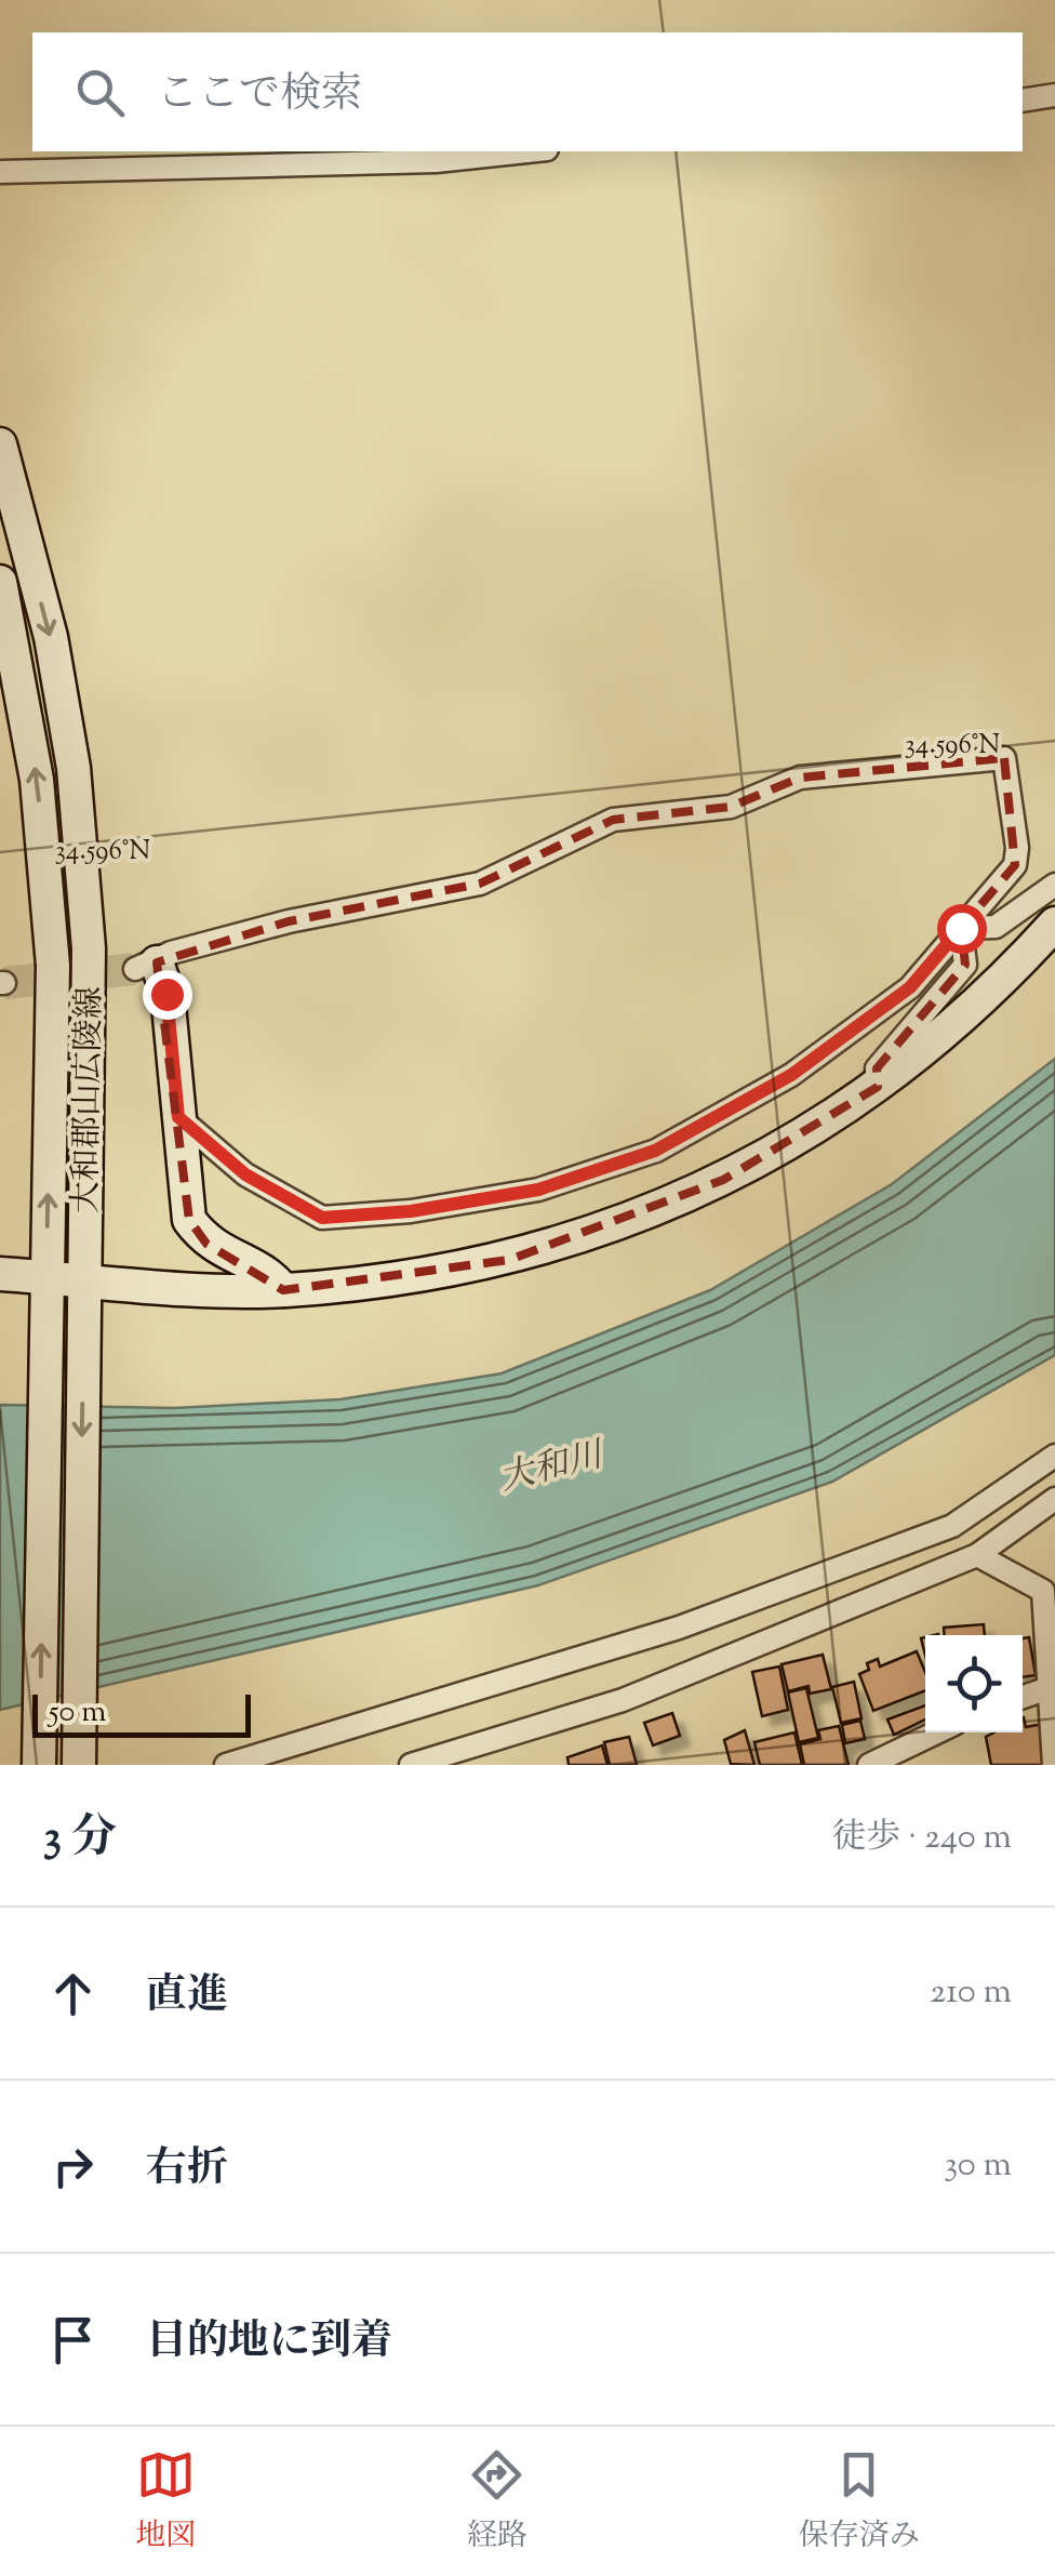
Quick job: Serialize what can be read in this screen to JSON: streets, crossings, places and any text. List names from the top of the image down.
{
  "streets": {
    "main road": ["大和郡山広陵線"]
  },
  "water": ["大和川"],
  "scale_bar": "50 m",
  "page": {
    "search": "ここで検索",
    "scale": "50 m",
    "heading": ["3 分", "徒歩 · 240 m"],
    "list": [
      ["直進", "210 m"],
      ["右折", "30 m"],
      "目的地に到着"
    ],
    "nav": ["地図", "経路", "保存済み"]
  },
  "coordinates": ["34.596°N"]
}
